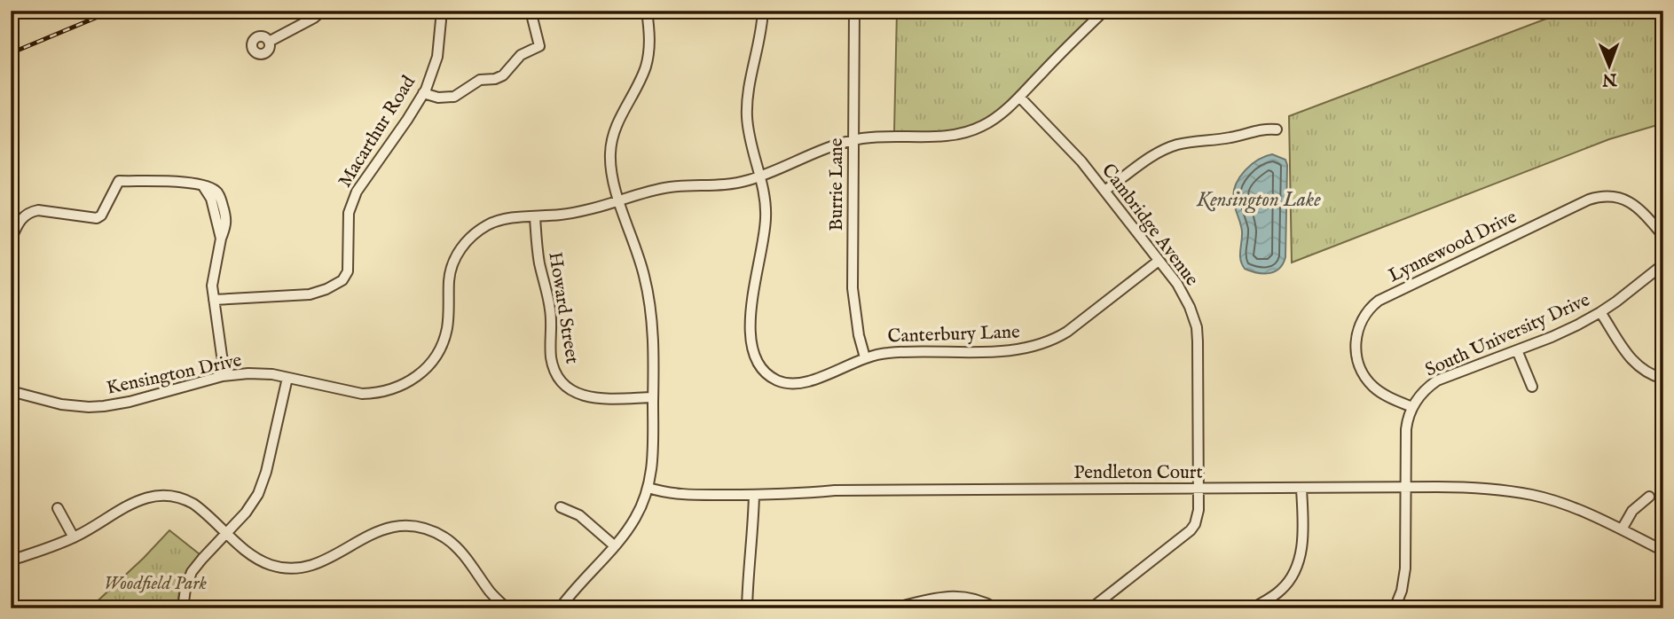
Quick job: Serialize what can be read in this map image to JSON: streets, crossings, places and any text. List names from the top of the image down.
{
  "streets": {
    "street": [
      "Macarthur Road",
      "Burrie Lane",
      "Cambridge Avenue",
      "Lynnewood Drive",
      "Howard Street",
      "Canterbury Lane",
      "South University Drive",
      "Kensington Drive",
      "Pendleton Court"
    ]
  },
  "crossings": [
    ["Burrie Lane", "Canterbury Lane"],
    ["Burrie Lane", "Kensington Drive"],
    ["Cambridge Avenue", "Canterbury Lane"],
    ["Cambridge Avenue", "Kensington Drive"],
    ["Cambridge Avenue", "Pendleton Court"],
    ["Lynnewood Drive", "South University Drive"],
    ["Howard Street", "Kensington Drive"],
    ["Canterbury Lane", "Kensington Drive"],
    ["South University Drive", "Pendleton Court"]
  ],
  "water": ["Kensington Lake"],
  "parks": ["Woodfield Park"],
  "north": "bottom"
}
